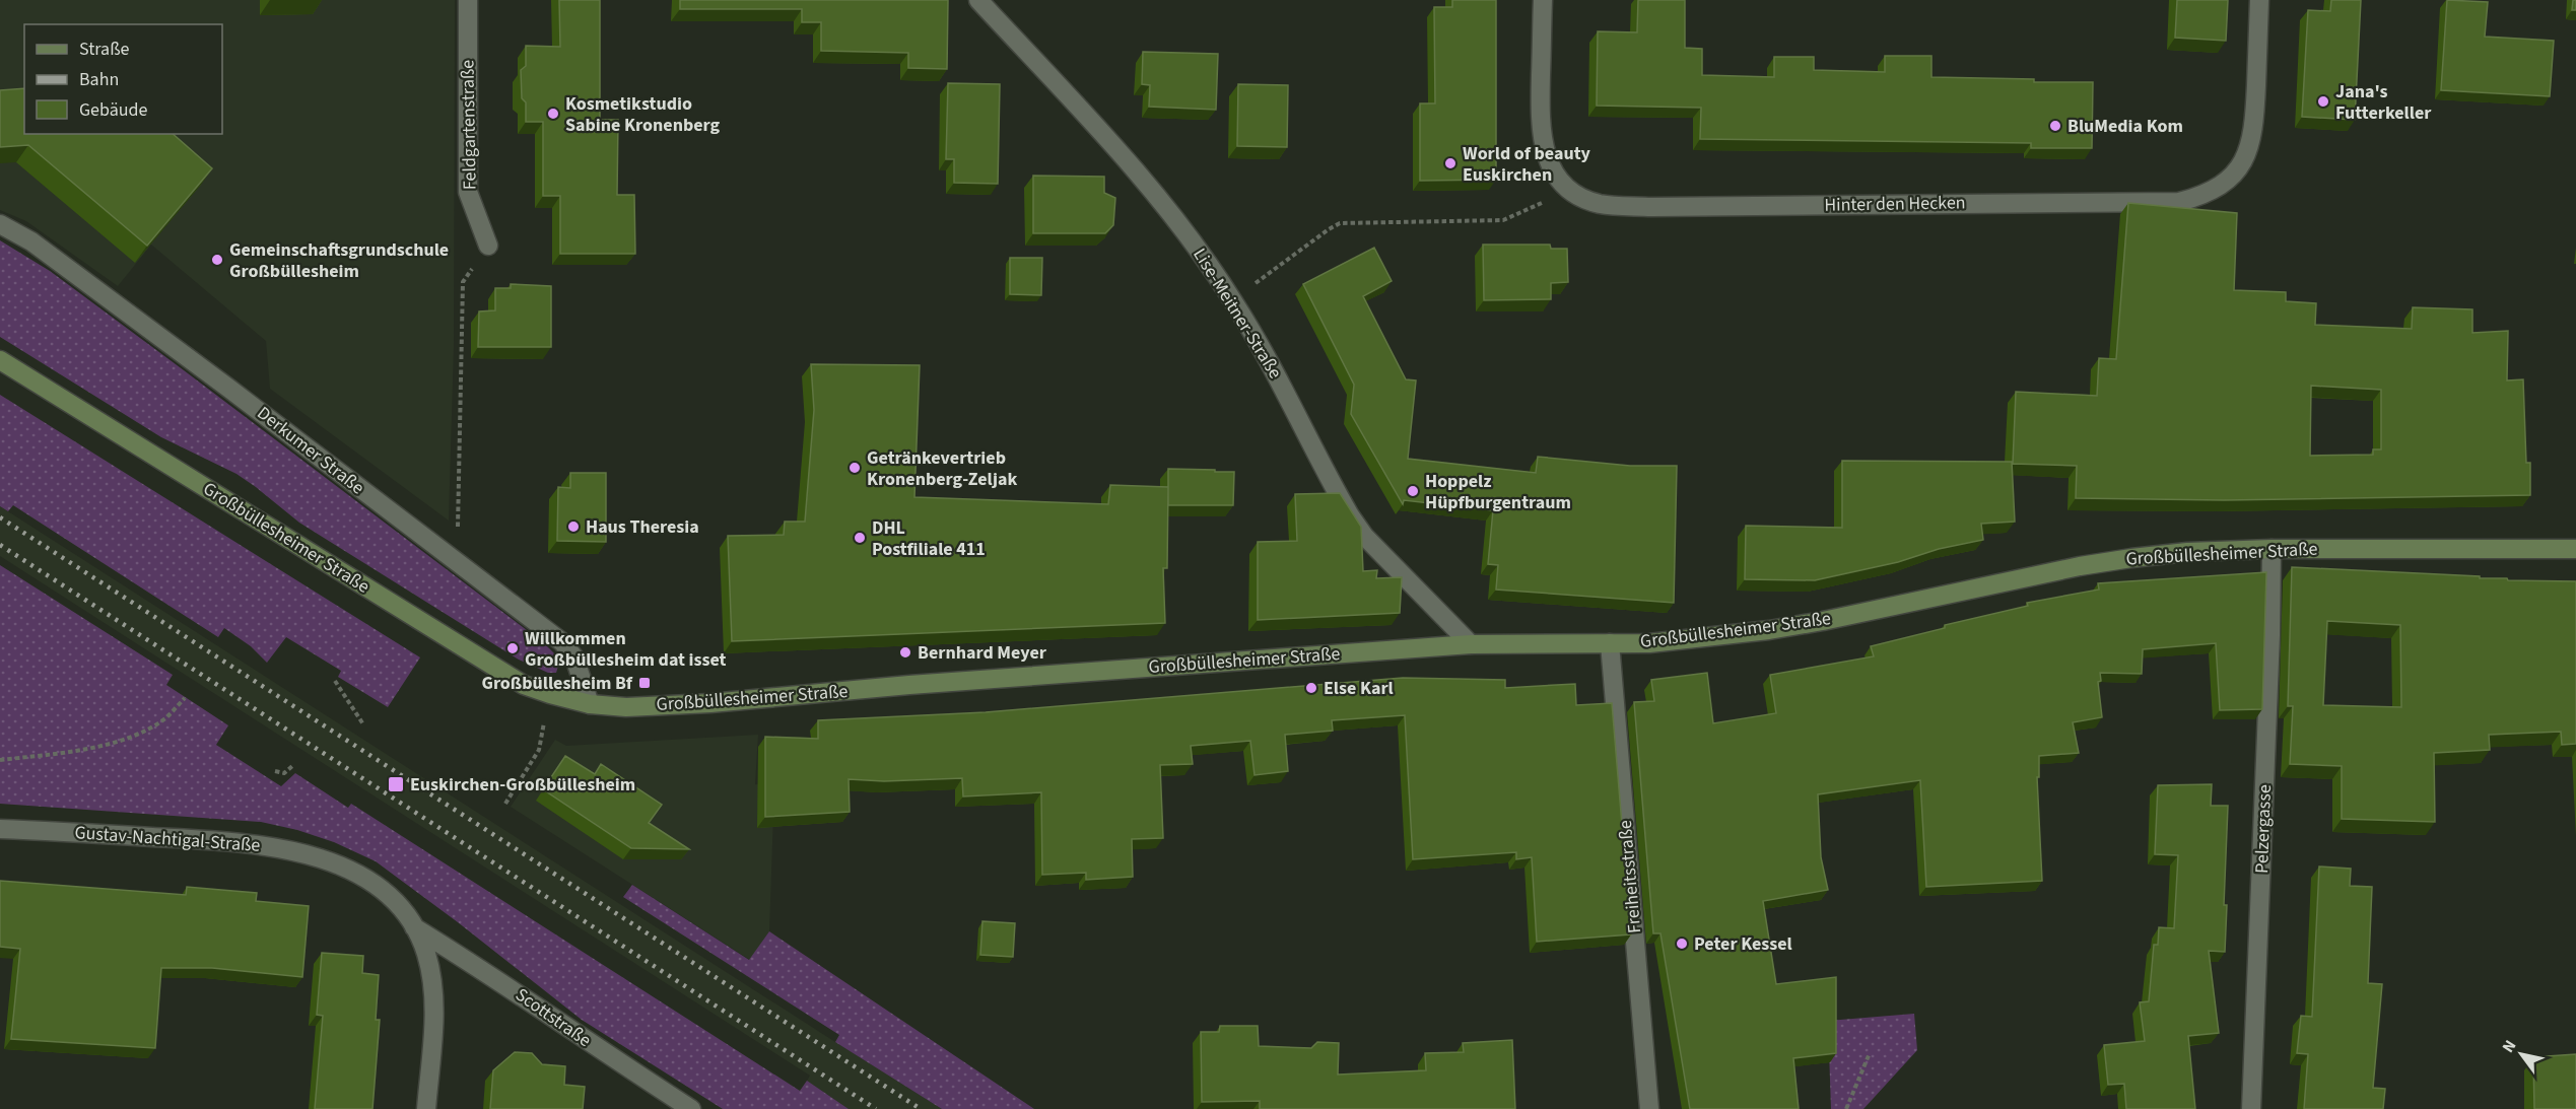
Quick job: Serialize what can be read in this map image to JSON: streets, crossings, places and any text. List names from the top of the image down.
{
  "streets": {
    "street": [
      "Feldgartenstraße",
      "Hinter den Hecken",
      "Lise-Meitner-Straße",
      "Derkumer Straße",
      "Großbüllesheimer Straße",
      "Pelzergasse",
      "Gustav-Nachtigal-Straße",
      "Freiheitsstraße",
      "Scottstraße"
    ]
  },
  "crossings": [
    ["Lise-Meitner-Straße", "Großbüllesheimer Straße"],
    ["Derkumer Straße", "Großbüllesheimer Straße"],
    ["Großbüllesheimer Straße", "Pelzergasse"],
    ["Großbüllesheimer Straße", "Freiheitsstraße"],
    ["Gustav-Nachtigal-Straße", "Scottstraße"]
  ],
  "places": {
    "other": [
      "Jana's Futterkeller",
      "Kosmetikstudio Sabine Kronenberg",
      "BluMedia Kom",
      "World of beauty Euskirchen",
      "Gemeinschaftsgrundschule Großbüllesheim",
      "Getränkevertrieb Kronenberg-Zeljak",
      "Hoppelz Hüpfburgentraum",
      "Haus Theresia",
      "DHL Postfiliale 411",
      "Willkommen Großbüllesheim dat isset",
      "Bernhard Meyer",
      "Else Karl",
      "Peter Kessel"
    ],
    "transit": ["Großbüllesheim Bf", "Euskirchen-Großbüllesheim"]
  },
  "legend": ["Straße", "Bahn", "Gebäude"],
  "north": "top left"
}
